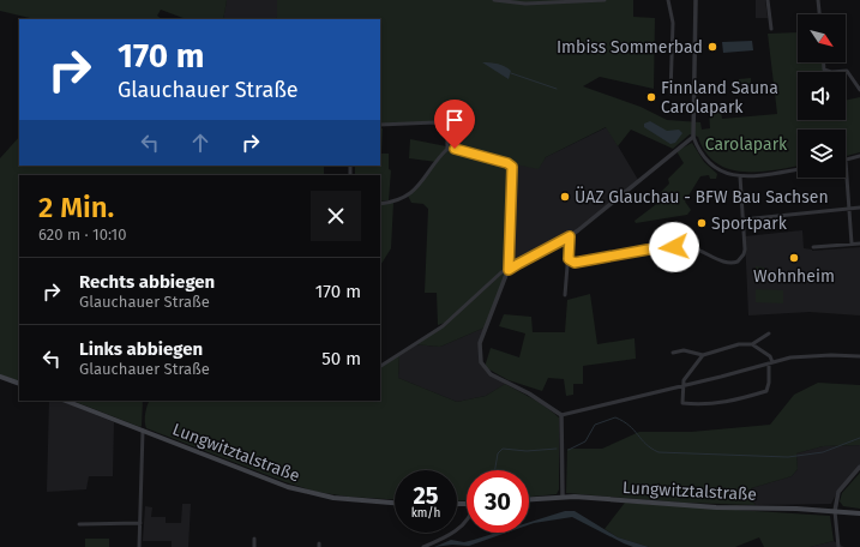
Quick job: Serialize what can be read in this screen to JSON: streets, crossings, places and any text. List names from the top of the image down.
{
  "streets": {
    "main road": ["Lungwitztalstraße"]
  },
  "parks": ["Carolapark"],
  "places": [
    "Imbiss Sommerbad",
    "Finnland Sauna Carolapark",
    "ÜAZ Glauchau - BFW Bau Sachsen",
    "Sportpark",
    "Wohnheim"
  ],
  "north": "bottom right",
  "page": {
    "turn": ["170 m", "Glauchauer Straße"],
    "heading": ["2 Min.", "620 m · 10:10"],
    "list": [
      {
        "name": "Rechts abbiegen",
        "note": "Glauchauer Straße",
        "value": "170 m"
      },
      {
        "name": "Links abbiegen",
        "note": "Glauchauer Straße",
        "value": "50 m"
      }
    ],
    "speed": "25 km/h",
    "limit": "30"
  }
}
